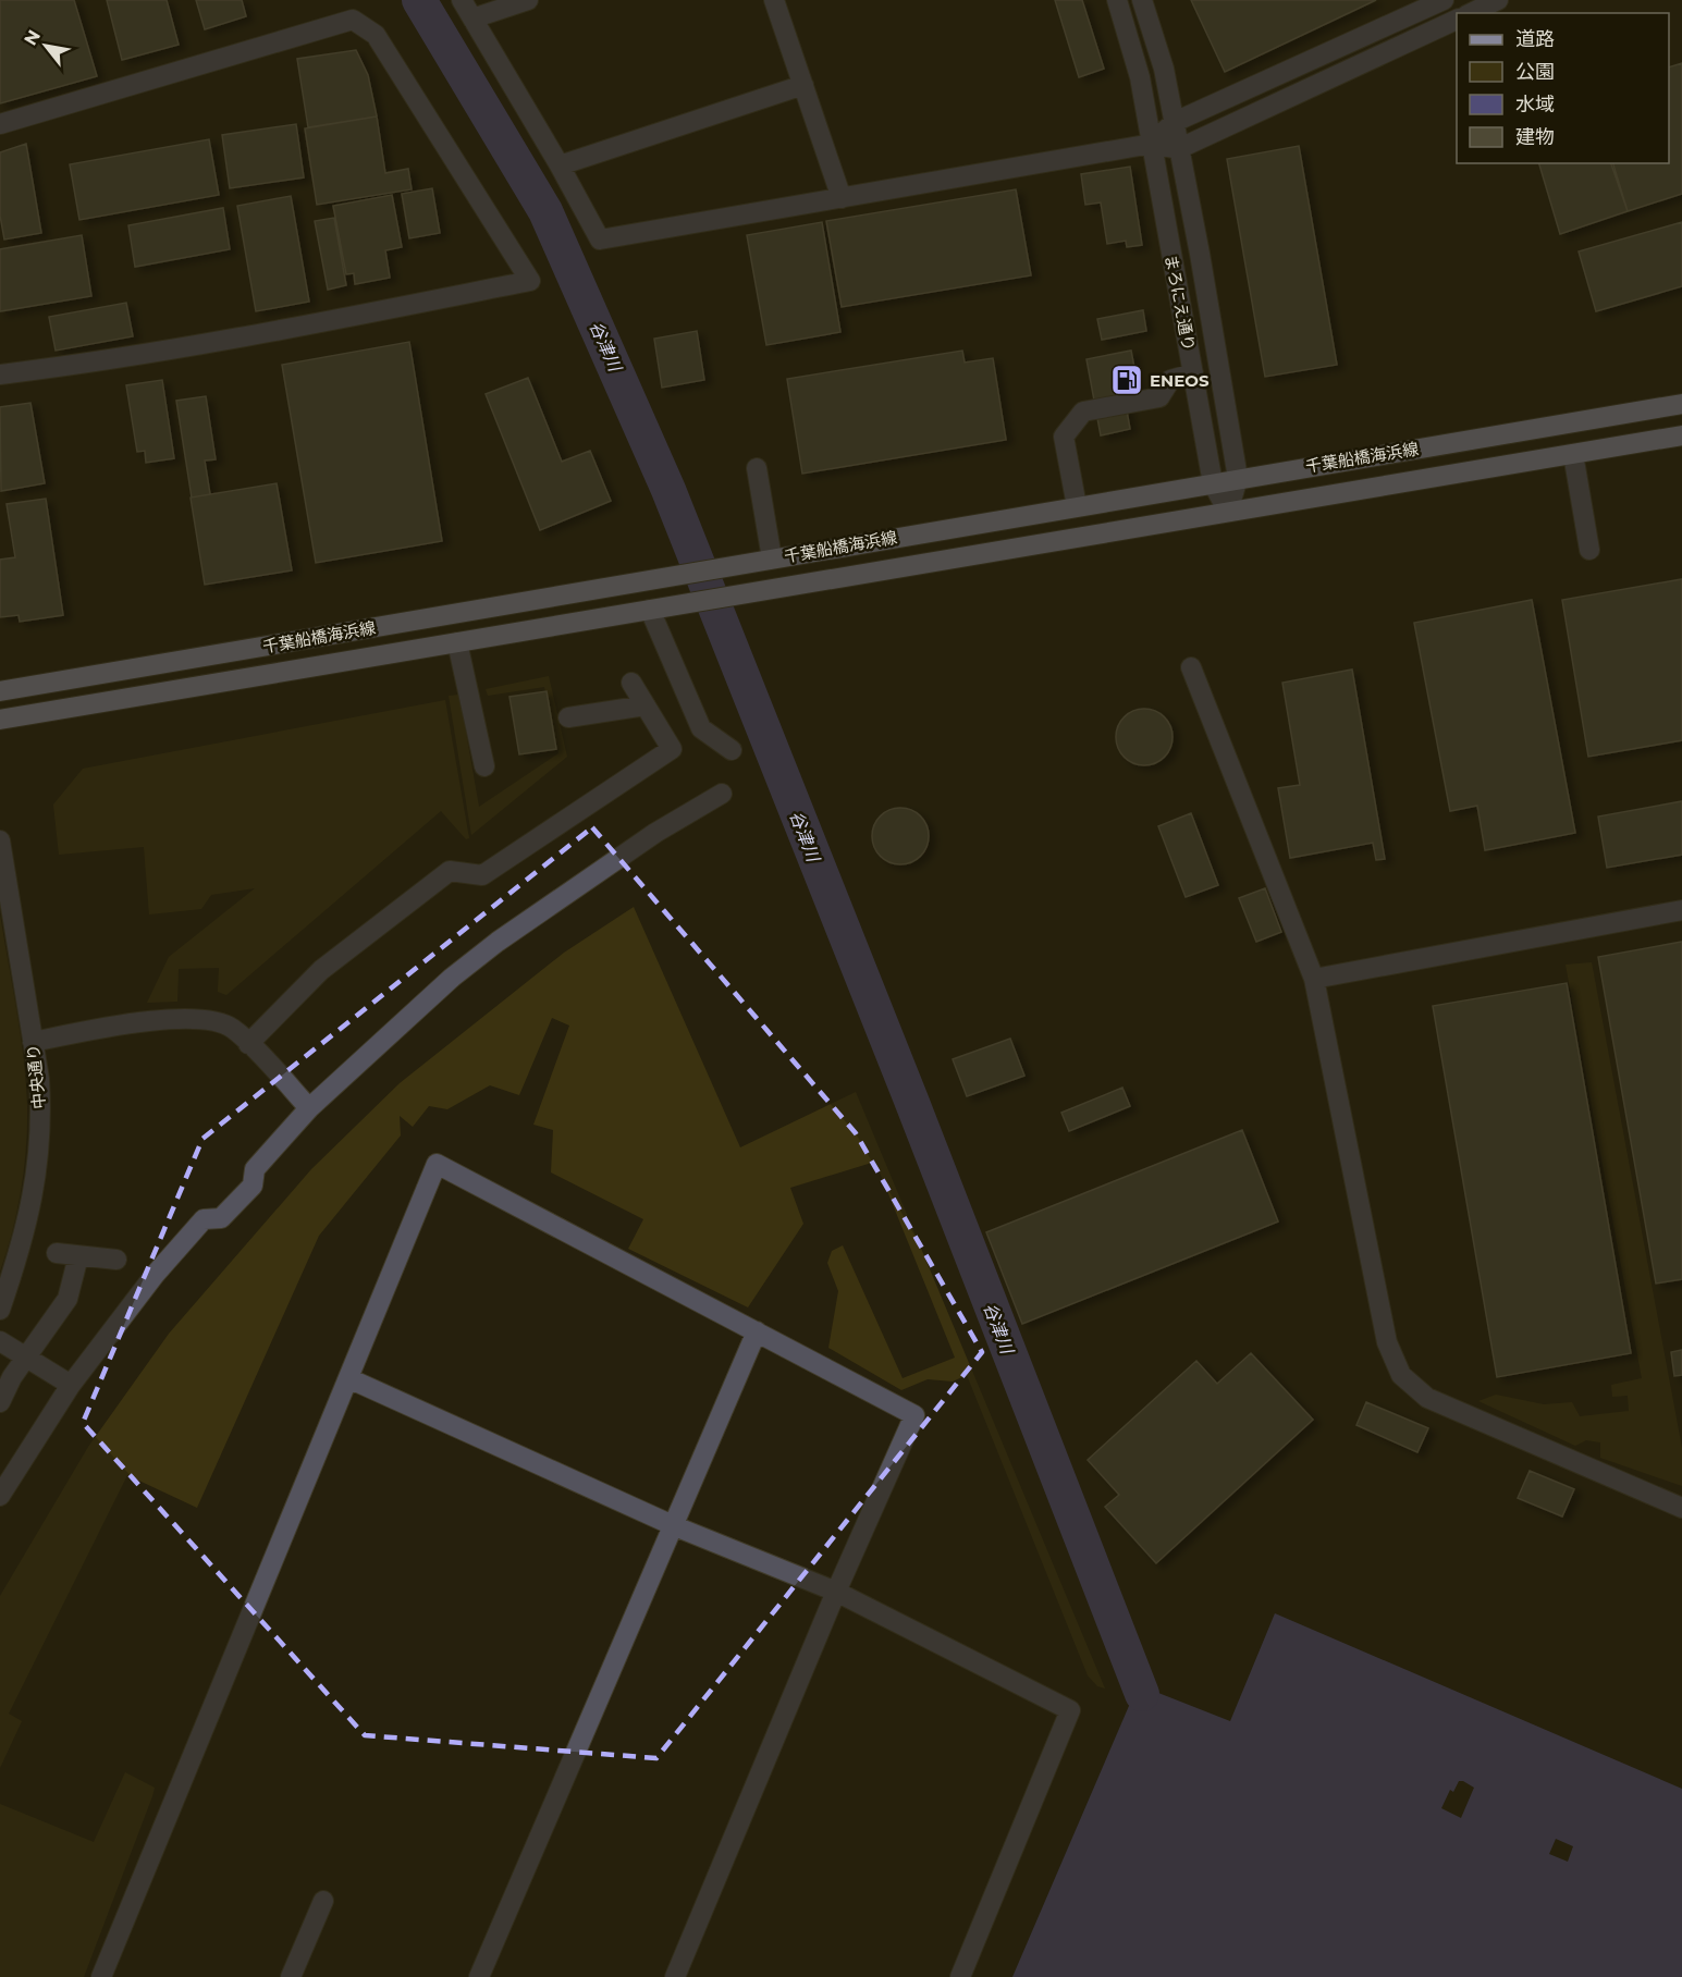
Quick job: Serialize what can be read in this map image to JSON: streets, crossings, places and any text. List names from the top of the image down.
{
  "streets": {
    "main road": ["千葉船橋海浜線"],
    "street": ["まろにえ通り", "中央通り"]
  },
  "crossings": [
    ["まろにえ通り", "千葉船橋海浜線"]
  ],
  "water": ["谷津川"],
  "places": {
    "fuel station": ["ENEOS"]
  },
  "legend": [
    "道路",
    "公園",
    "水域",
    "建物"
  ],
  "north": "top left"
}
